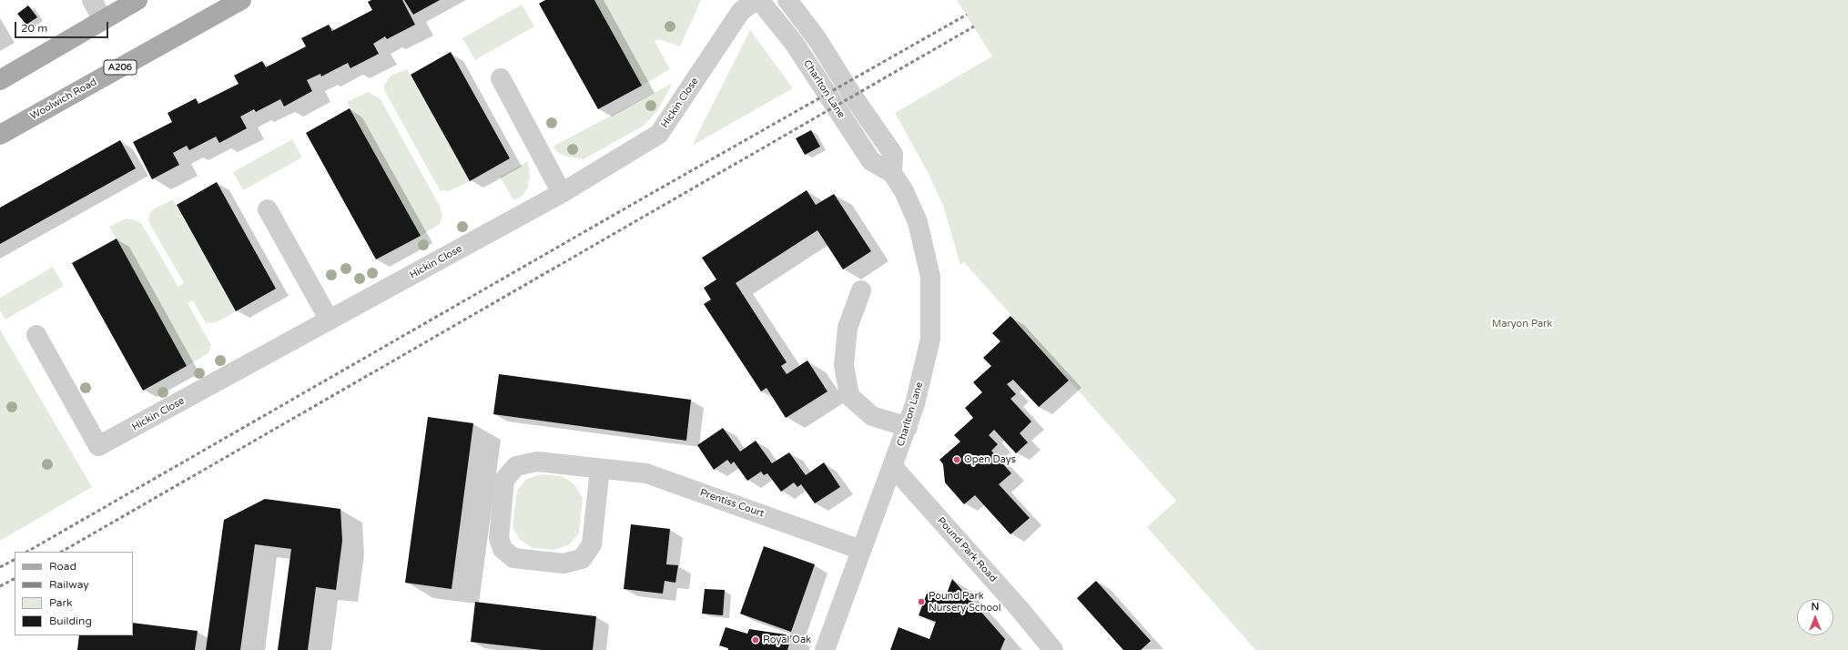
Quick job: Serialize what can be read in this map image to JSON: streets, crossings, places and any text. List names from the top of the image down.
{
  "streets": {
    "main road": ["A206", "Woolwich Road"],
    "street": [
      "Charlton Lane",
      "Hickin Close",
      "Prentiss Court",
      "Pound Park Road"
    ]
  },
  "crossings": [
    ["Charlton Lane", "Hickin Close"],
    ["Charlton Lane", "Prentiss Court"],
    ["Charlton Lane", "Pound Park Road"]
  ],
  "parks": ["Maryon Park"],
  "places": ["Open Days", "Pound Park Nursery School", "Royal Oak"],
  "legend": [
    "Road",
    "Railway",
    "Park",
    "Building"
  ],
  "scale_bar": "20 m",
  "north": "top"
}
